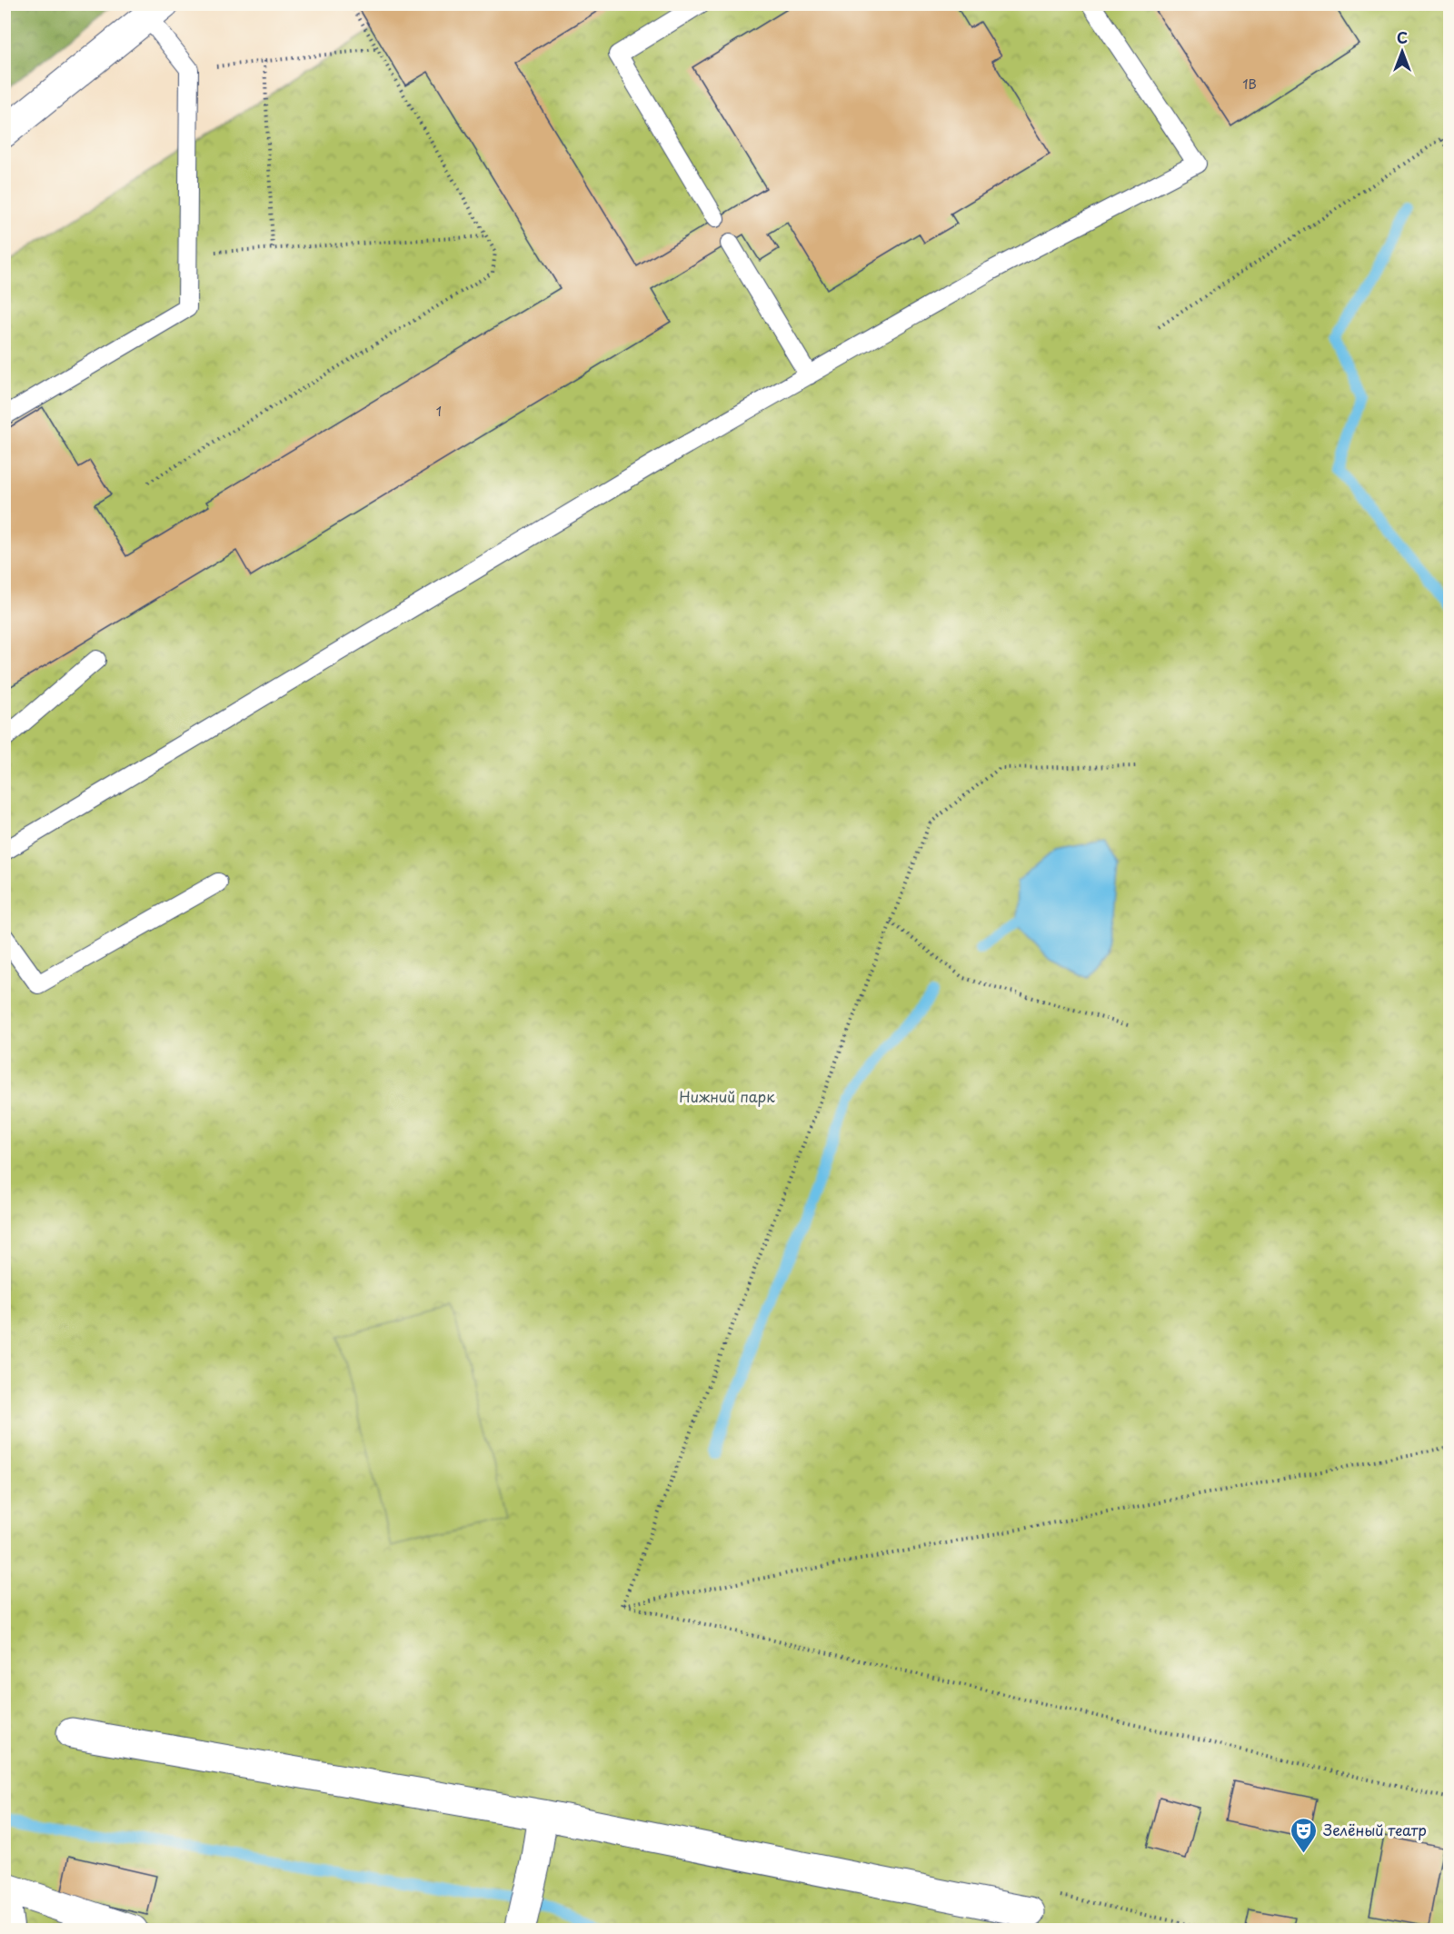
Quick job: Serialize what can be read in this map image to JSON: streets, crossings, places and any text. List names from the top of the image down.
{
  "parks": ["Нижний парк"],
  "places": {
    "theatre": ["Зелёный театр"]
  },
  "house_numbers": ["1В", "1"],
  "north": "top"
}
